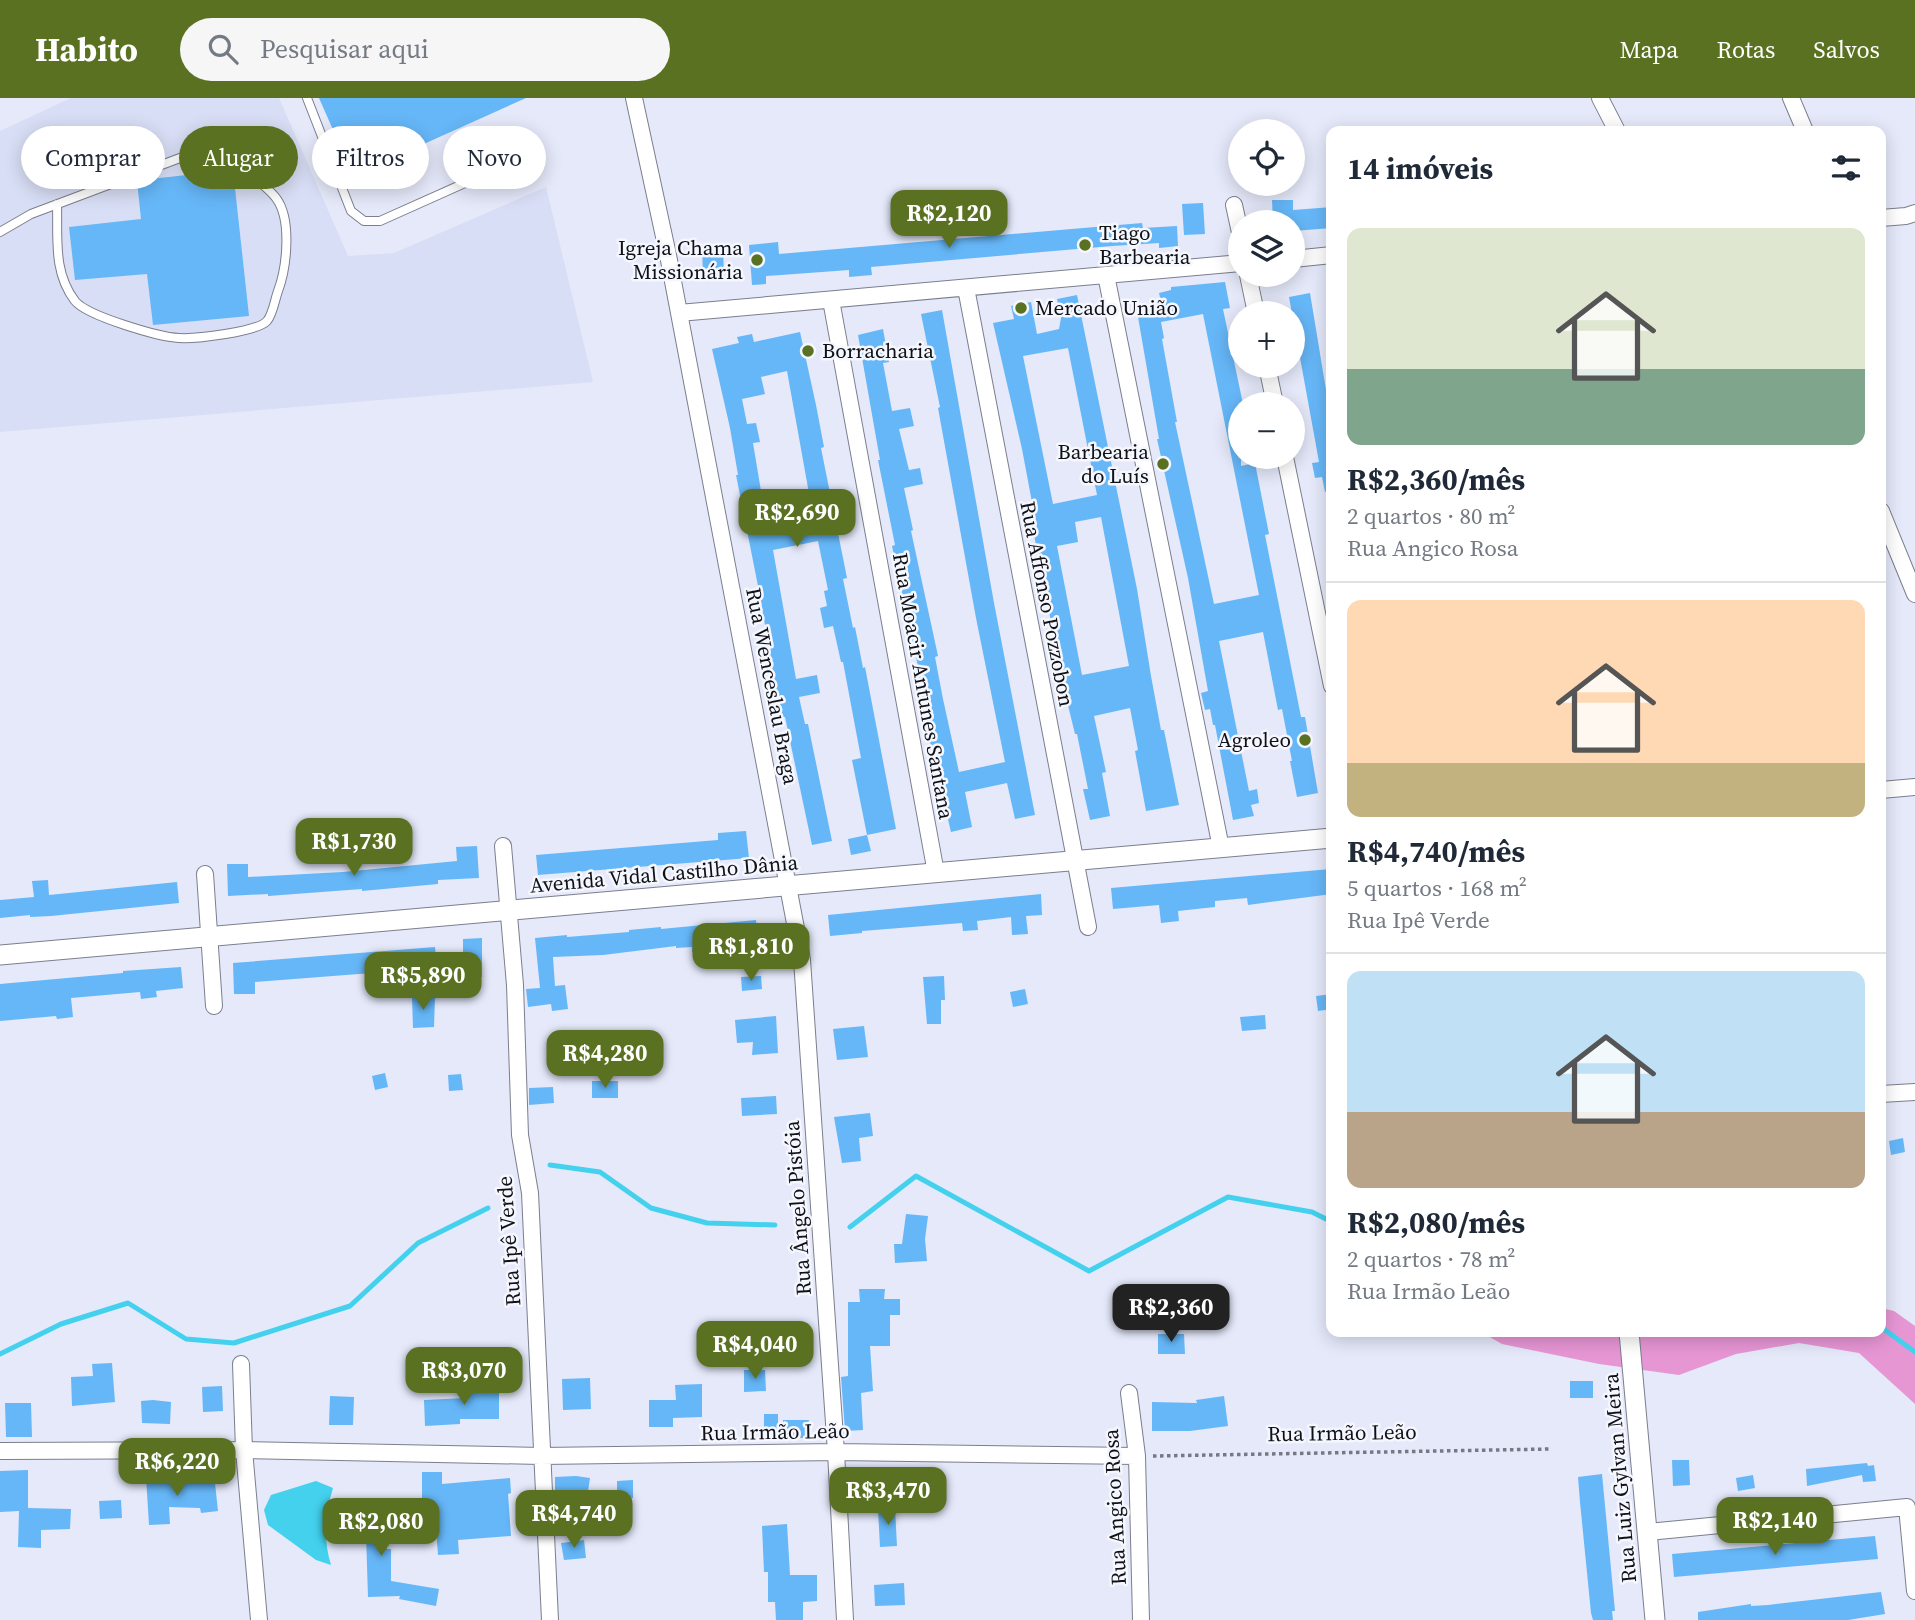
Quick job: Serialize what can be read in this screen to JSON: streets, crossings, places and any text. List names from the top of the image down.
{
  "streets": {
    "street": [
      "Rua Affonso Pozzobon",
      "Rua Wenceslau Braga",
      "Rua Moacir Antunes Santana",
      "Avenida Vidal Castilho Dânia",
      "Rua Ângelo Pistóia",
      "Rua Ipê Verde",
      "Rua Irmão Leão",
      "Rua Luiz Gylvan Meira",
      "Rua Angico Rosa"
    ]
  },
  "crossings": [
    ["Rua Affonso Pozzobon", "Avenida Vidal Castilho Dânia"],
    ["Rua Wenceslau Braga", "Avenida Vidal Castilho Dânia"],
    ["Rua Wenceslau Braga", "Rua Ângelo Pistóia"],
    ["Rua Moacir Antunes Santana", "Avenida Vidal Castilho Dânia"],
    ["Avenida Vidal Castilho Dânia", "Rua Ipê Verde"],
    ["Rua Ângelo Pistóia", "Rua Irmão Leão"],
    ["Rua Ipê Verde", "Rua Irmão Leão"],
    ["Rua Irmão Leão", "Rua Angico Rosa"]
  ],
  "places": [
    "Tiago Barbearia",
    "Igreja Chama Missionária",
    "Mercado União",
    "Borracharia",
    "Barbearia do Luís",
    "Agroleo"
  ],
  "page": {
    "header": "Habito",
    "search": "Pesquisar aqui",
    "nav": ["Mapa", "Rotas", "Salvos"],
    "map_buttons": ["+", "−"],
    "chip": [
      "Comprar",
      "Alugar",
      "Filtros",
      "Novo"
    ],
    "heading": "14 imóveis",
    "price": [
      "R$2,120",
      "R$2,690",
      "R$1,730",
      "R$1,810",
      "R$5,890",
      "R$4,280",
      "R$2,360",
      "R$4,040",
      "R$3,070",
      "R$6,220",
      "R$3,470",
      "R$4,740",
      "R$2,140",
      "R$2,080"
    ],
    "list": [
      {
        "name": "R$2,360/mês",
        "note": "2 quartos · 80 m² · Rua Angico Rosa"
      },
      {
        "name": "R$4,740/mês",
        "note": "5 quartos · 168 m² · Rua Ipê Verde"
      },
      {
        "name": "R$2,080/mês",
        "note": "2 quartos · 78 m² · Rua Irmão Leão"
      }
    ]
  }
}
